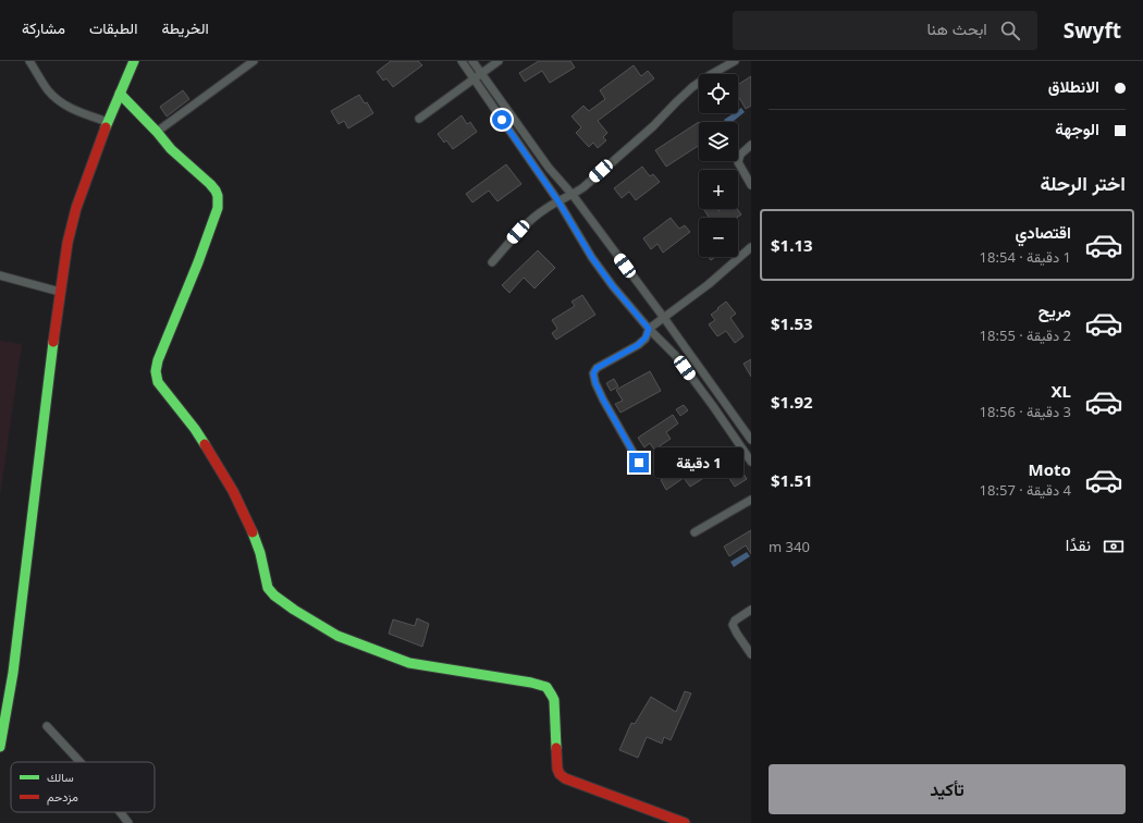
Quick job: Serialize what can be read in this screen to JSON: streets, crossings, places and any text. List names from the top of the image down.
{
  "legend": ["سالك", "مزدحم"],
  "page": {
    "header": "Swyft",
    "search": "ابحث هنا",
    "nav": ["الخريطة", "الطبقات", "مشاركة"],
    "banner": ["الانطلاق", "الوجهة"],
    "map_buttons": ["+", "−"],
    "heading": "اختر الرحلة",
    "list": [
      {
        "name": "اقتصادي",
        "note": "1 دقيقة · 18:54",
        "value": "$1.13"
      },
      {
        "name": "مريح",
        "note": "2 دقيقة · 18:55",
        "value": "$1.53"
      },
      {
        "name": "XL",
        "note": "3 دقيقة · 18:56",
        "value": "$1.92"
      },
      {
        "name": "Moto",
        "note": "4 دقيقة · 18:57",
        "value": "$1.51"
      }
    ],
    "bubble": "1 دقيقة",
    "pay": ["نقدًا", "340 m"],
    "buttons": "تأكيد"
  }
}
